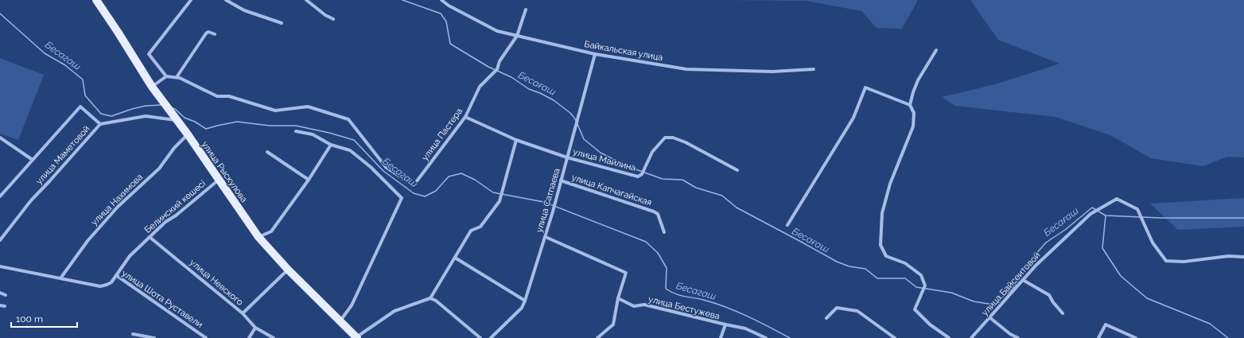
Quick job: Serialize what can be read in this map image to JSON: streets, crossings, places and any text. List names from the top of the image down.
{
  "streets": {
    "main road": ["улица Рыскулова"],
    "street": [
      "Байкальская улица",
      "улица Пастера",
      "улица Маметовой",
      "улица Майлина",
      "улица Капчагайская",
      "улица Нахимова",
      "улица Сатпаева",
      "Белинский көшесi",
      "улица Невского",
      "улица Байсеитовой",
      "улица Шота Руставели",
      "улица Бестужева"
    ]
  },
  "crossings": [
    ["Байкальская улица", "улица Пастера"],
    ["Байкальская улица", "улица Сатпаева"],
    ["улица Пастера", "улица Майлина"],
    ["улица Маметовой", "улица Рыскулова"],
    ["улица Майлина", "улица Сатпаева"],
    ["улица Рыскулова", "улица Нахимова"],
    ["улица Рыскулова", "Белинский көшесi"],
    ["улица Капчагайская", "улица Сатпаева"],
    ["улица Нахимова", "улица Шота Руставели"],
    ["Белинский көшесi", "улица Невского"],
    ["Белинский көшесi", "улица Шота Руставели"]
  ],
  "water": ["Бесагаш", "Бесағаш"],
  "scale_bar": "100 m"
}
